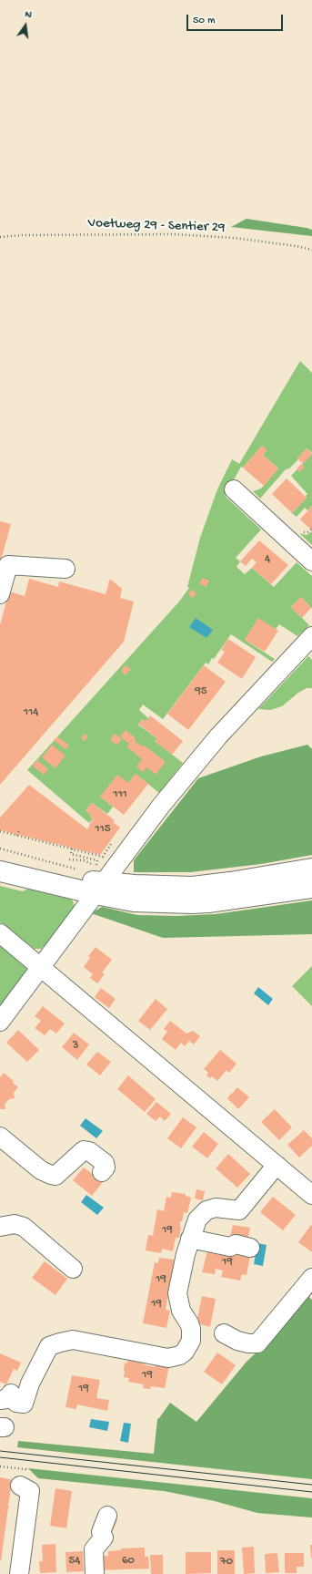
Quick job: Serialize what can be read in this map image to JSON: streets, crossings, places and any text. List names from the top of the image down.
{
  "streets": {
    "path": ["Voetweg 29 - Sentier 29"]
  },
  "house_numbers": [
    "4",
    "95",
    "114",
    "111",
    "115",
    "3",
    "19",
    "19",
    "19",
    "19",
    "19",
    "19",
    "54",
    "60",
    "70"
  ],
  "scale_bar": "50 m",
  "north": "top"
}
